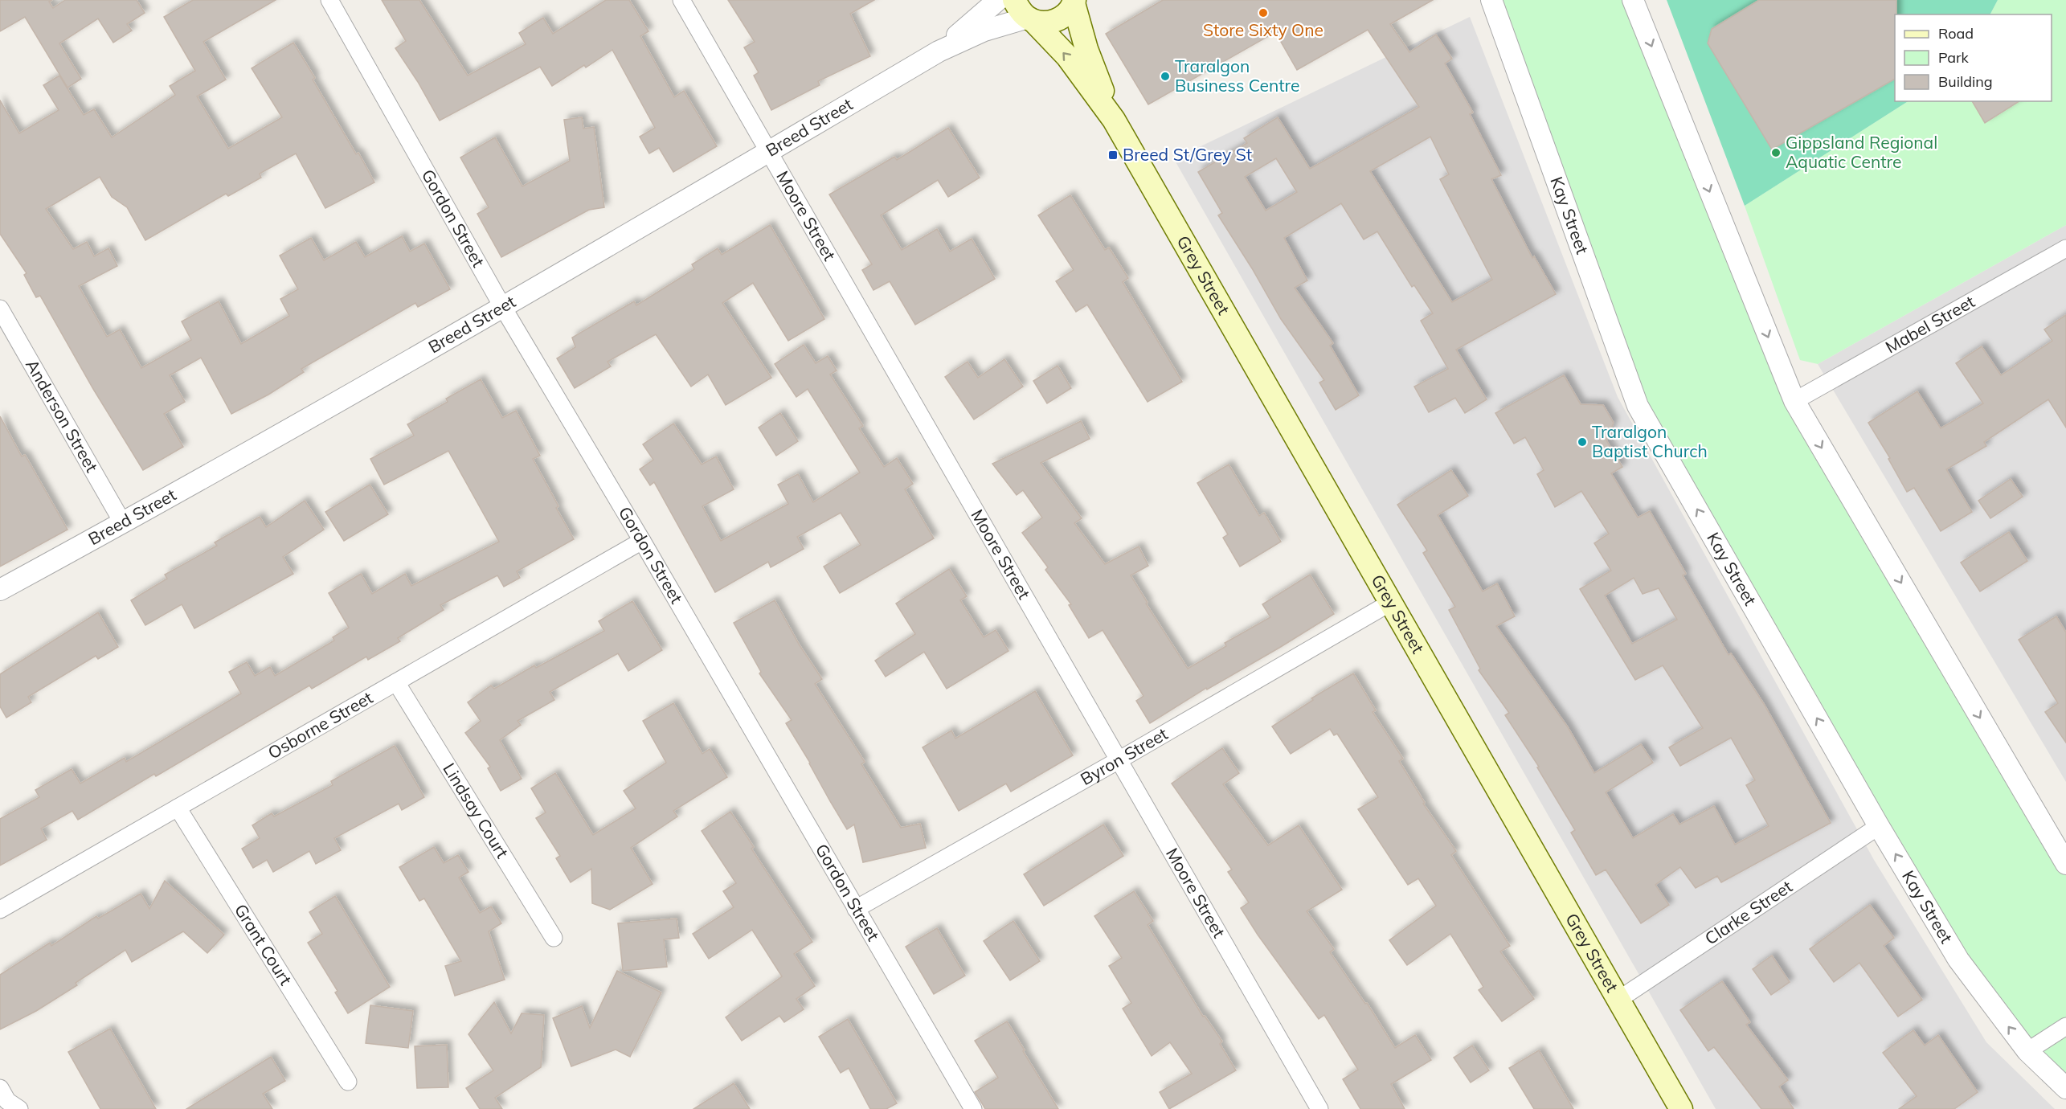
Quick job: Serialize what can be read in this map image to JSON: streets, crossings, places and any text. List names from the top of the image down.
{
  "streets": {
    "main road": ["Grey Street"],
    "street": [
      "Breed Street",
      "Kay Street",
      "Moore Street",
      "Gordon Street",
      "Mabel Street",
      "Anderson Street",
      "Osborne Street",
      "Byron Street",
      "Lindsay Court",
      "Clarke Street",
      "Grant Court"
    ]
  },
  "crossings": [
    ["Breed Street", "Moore Street"],
    ["Breed Street", "Gordon Street"],
    ["Breed Street", "Grey Street"],
    ["Breed Street", "Anderson Street"],
    ["Kay Street", "Clarke Street"],
    ["Moore Street", "Byron Street"],
    ["Gordon Street", "Osborne Street"],
    ["Gordon Street", "Byron Street"],
    ["Grey Street", "Byron Street"],
    ["Grey Street", "Clarke Street"],
    ["Osborne Street", "Lindsay Court"],
    ["Osborne Street", "Grant Court"]
  ],
  "places": {
    "other": [
      "Store Sixty One",
      "Traralgon Business Centre",
      "Gippsland Regional Aquatic Centre",
      "Traralgon Baptist Church"
    ],
    "transit": ["Breed St/Grey St"]
  },
  "legend": ["Road", "Park", "Building"]
}
